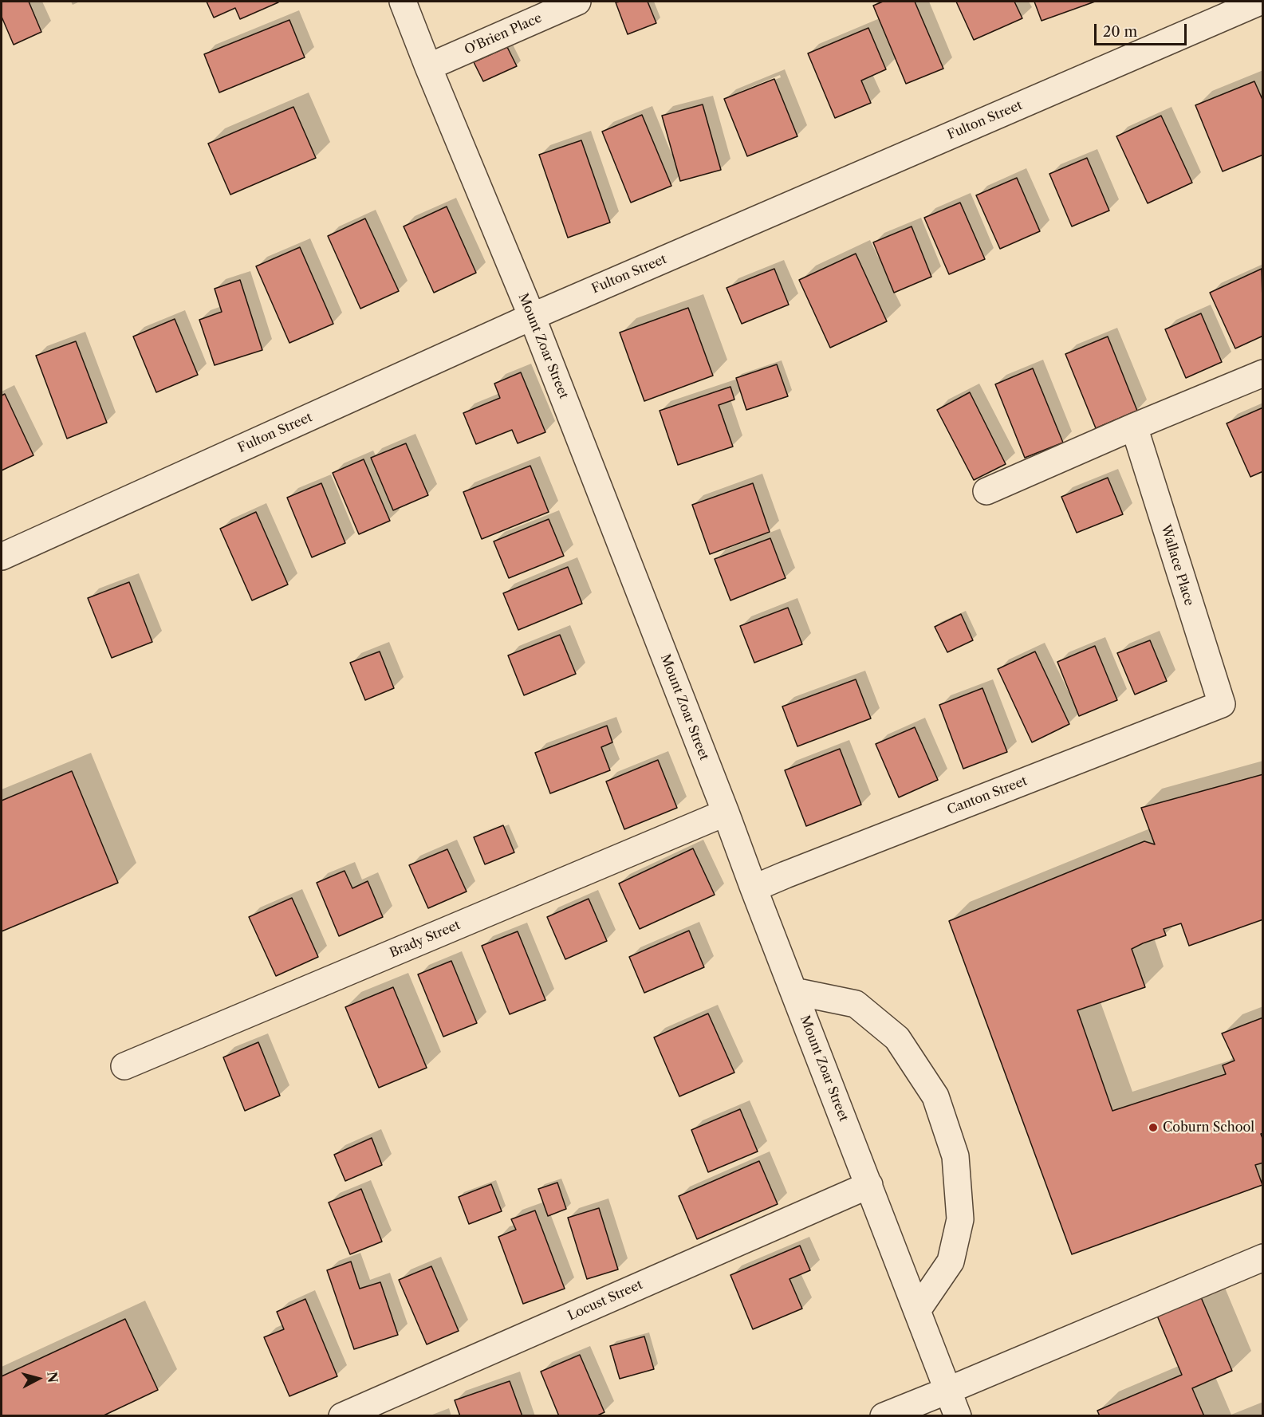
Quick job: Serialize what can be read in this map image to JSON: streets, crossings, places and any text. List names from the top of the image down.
{
  "streets": {
    "street": [
      "O'Brien Place",
      "Fulton Street",
      "Mount Zoar Street",
      "Wallace Place",
      "Canton Street",
      "Brady Street",
      "Locust Street"
    ]
  },
  "crossings": [
    ["O'Brien Place", "Mount Zoar Street"],
    ["Fulton Street", "Mount Zoar Street"],
    ["Mount Zoar Street", "Canton Street"],
    ["Mount Zoar Street", "Brady Street"],
    ["Mount Zoar Street", "Locust Street"],
    ["Wallace Place", "Canton Street"]
  ],
  "places": ["Coburn School"],
  "scale_bar": "20 m",
  "north": "right"
}
